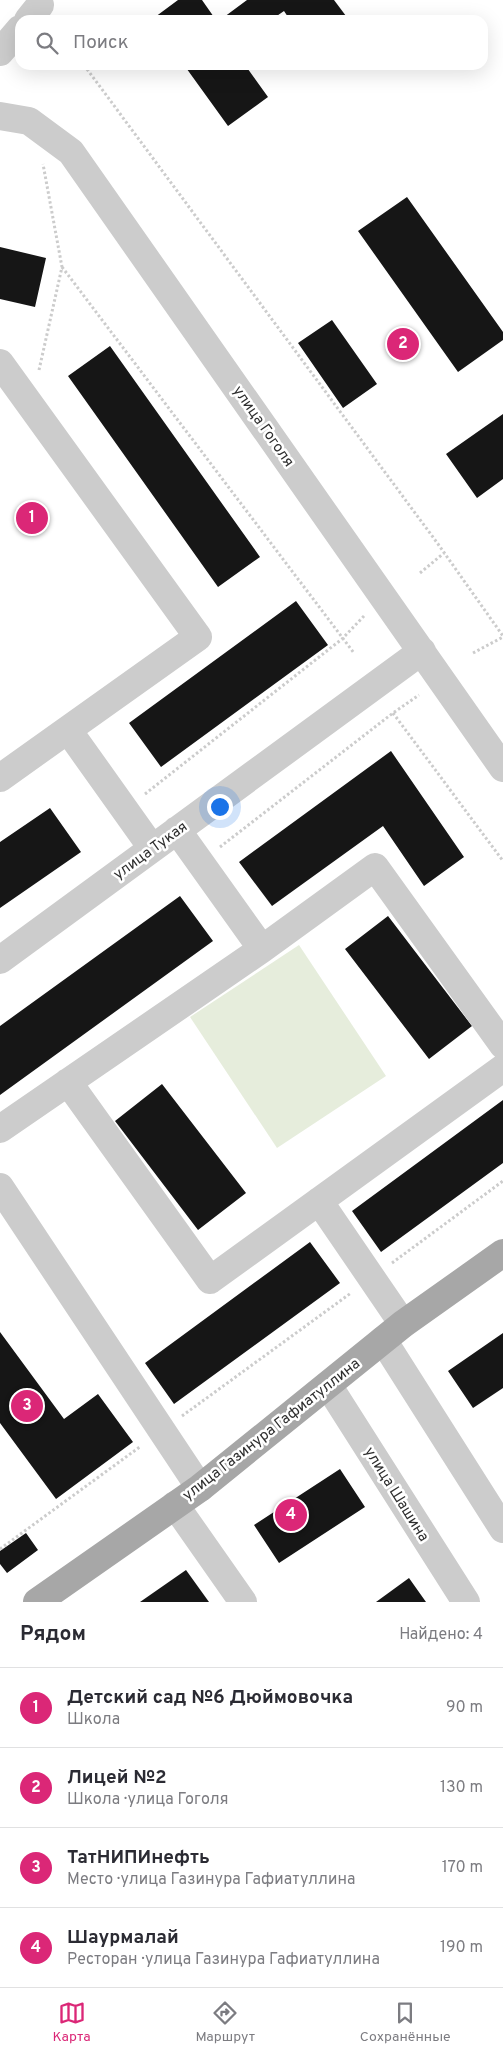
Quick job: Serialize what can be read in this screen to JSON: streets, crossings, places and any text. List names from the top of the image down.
{
  "streets": {
    "main road": ["улица Газинура Гафиатуллина"],
    "street": ["улица Гоголя", "улица Тукая", "улица Шашина"]
  },
  "crossings": [
    ["улица Гоголя", "улица Тукая"],
    ["улица Газинура Гафиатуллина", "улица Шашина"]
  ],
  "page": {
    "search": "Поиск",
    "pins": [
      "2",
      "1",
      "3",
      "4"
    ],
    "heading": ["Рядом", "Найдено: 4"],
    "list": [
      {
        "mark": "1",
        "name": "Детский сад №6 Дюймовочка",
        "note": "Школа",
        "value": "90 m"
      },
      {
        "mark": "2",
        "name": "Лицей №2",
        "note": "Школа · улица Гоголя",
        "value": "130 m"
      },
      {
        "mark": "3",
        "name": "ТатНИПИнефть",
        "note": "Место · улица Газинура Гафиатуллина",
        "value": "170 m"
      },
      {
        "mark": "4",
        "name": "Шаурмалай",
        "note": "Ресторан · улица Газинура Гафиатуллина",
        "value": "190 m"
      }
    ],
    "nav": ["Карта", "Маршрут", "Сохранённые"]
  }
}
